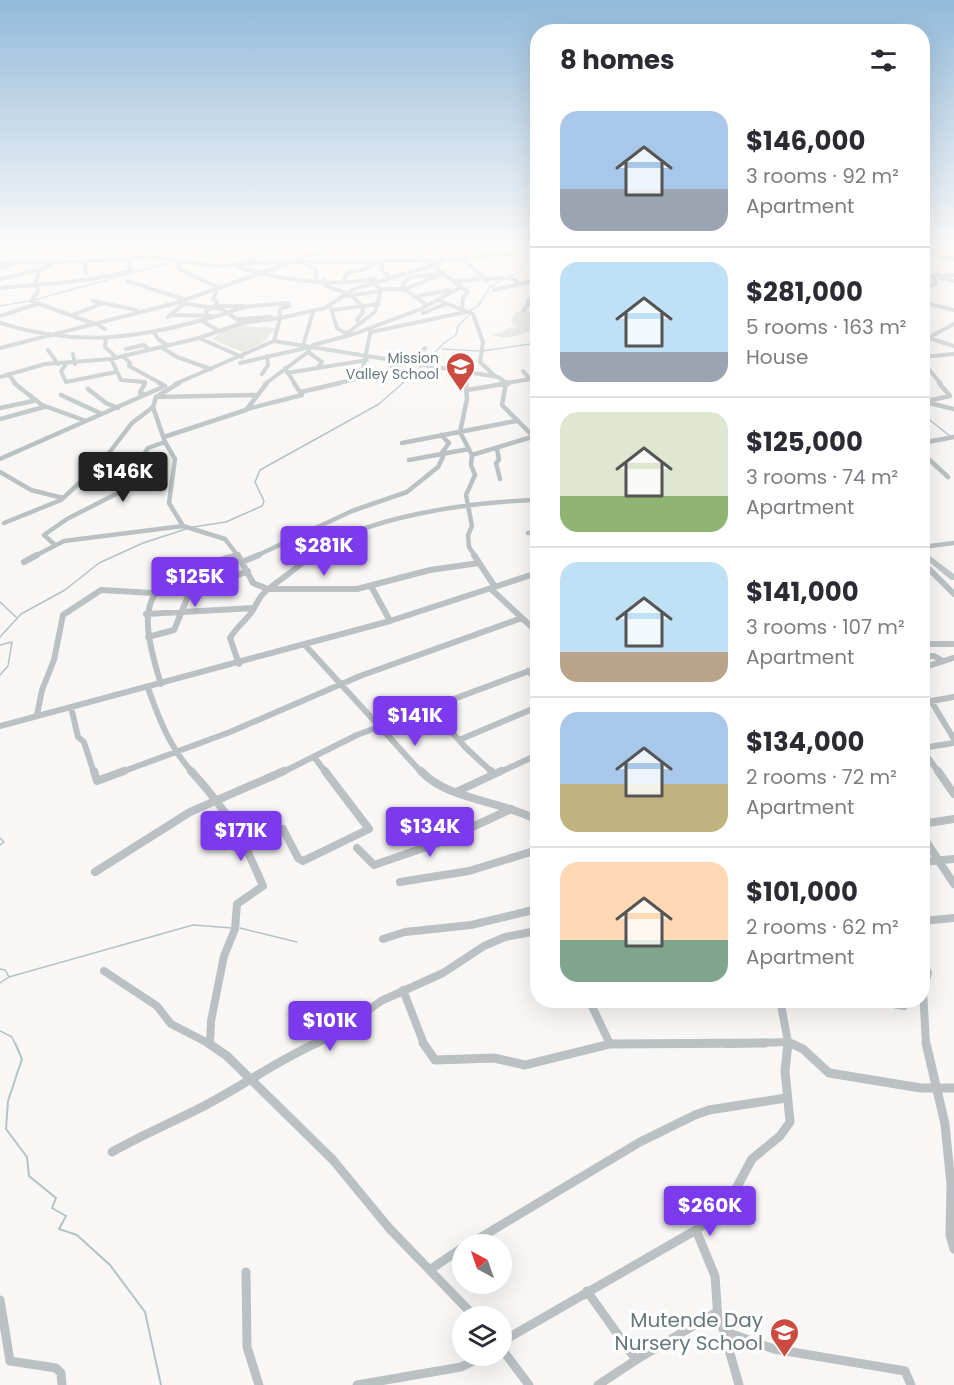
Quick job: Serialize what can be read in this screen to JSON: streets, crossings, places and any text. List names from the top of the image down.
{
  "places": {
    "school or university": ["Mission Valley School", "Mutende Day Nursery School"]
  },
  "north": "top left",
  "page": {
    "heading": "8 homes",
    "list": [
      {
        "name": "$146,000",
        "note": "3 rooms · 92 m² · Apartment"
      },
      {
        "name": "$281,000",
        "note": "5 rooms · 163 m² · House"
      },
      {
        "name": "$125,000",
        "note": "3 rooms · 74 m² · Apartment"
      },
      {
        "name": "$141,000",
        "note": "3 rooms · 107 m² · Apartment"
      },
      {
        "name": "$134,000",
        "note": "2 rooms · 72 m² · Apartment"
      },
      {
        "name": "$101,000",
        "note": "2 rooms · 62 m² · Apartment"
      }
    ],
    "price": [
      "$146K",
      "$281K",
      "$125K",
      "$141K",
      "$134K",
      "$171K",
      "$101K",
      "$260K"
    ]
  }
}
